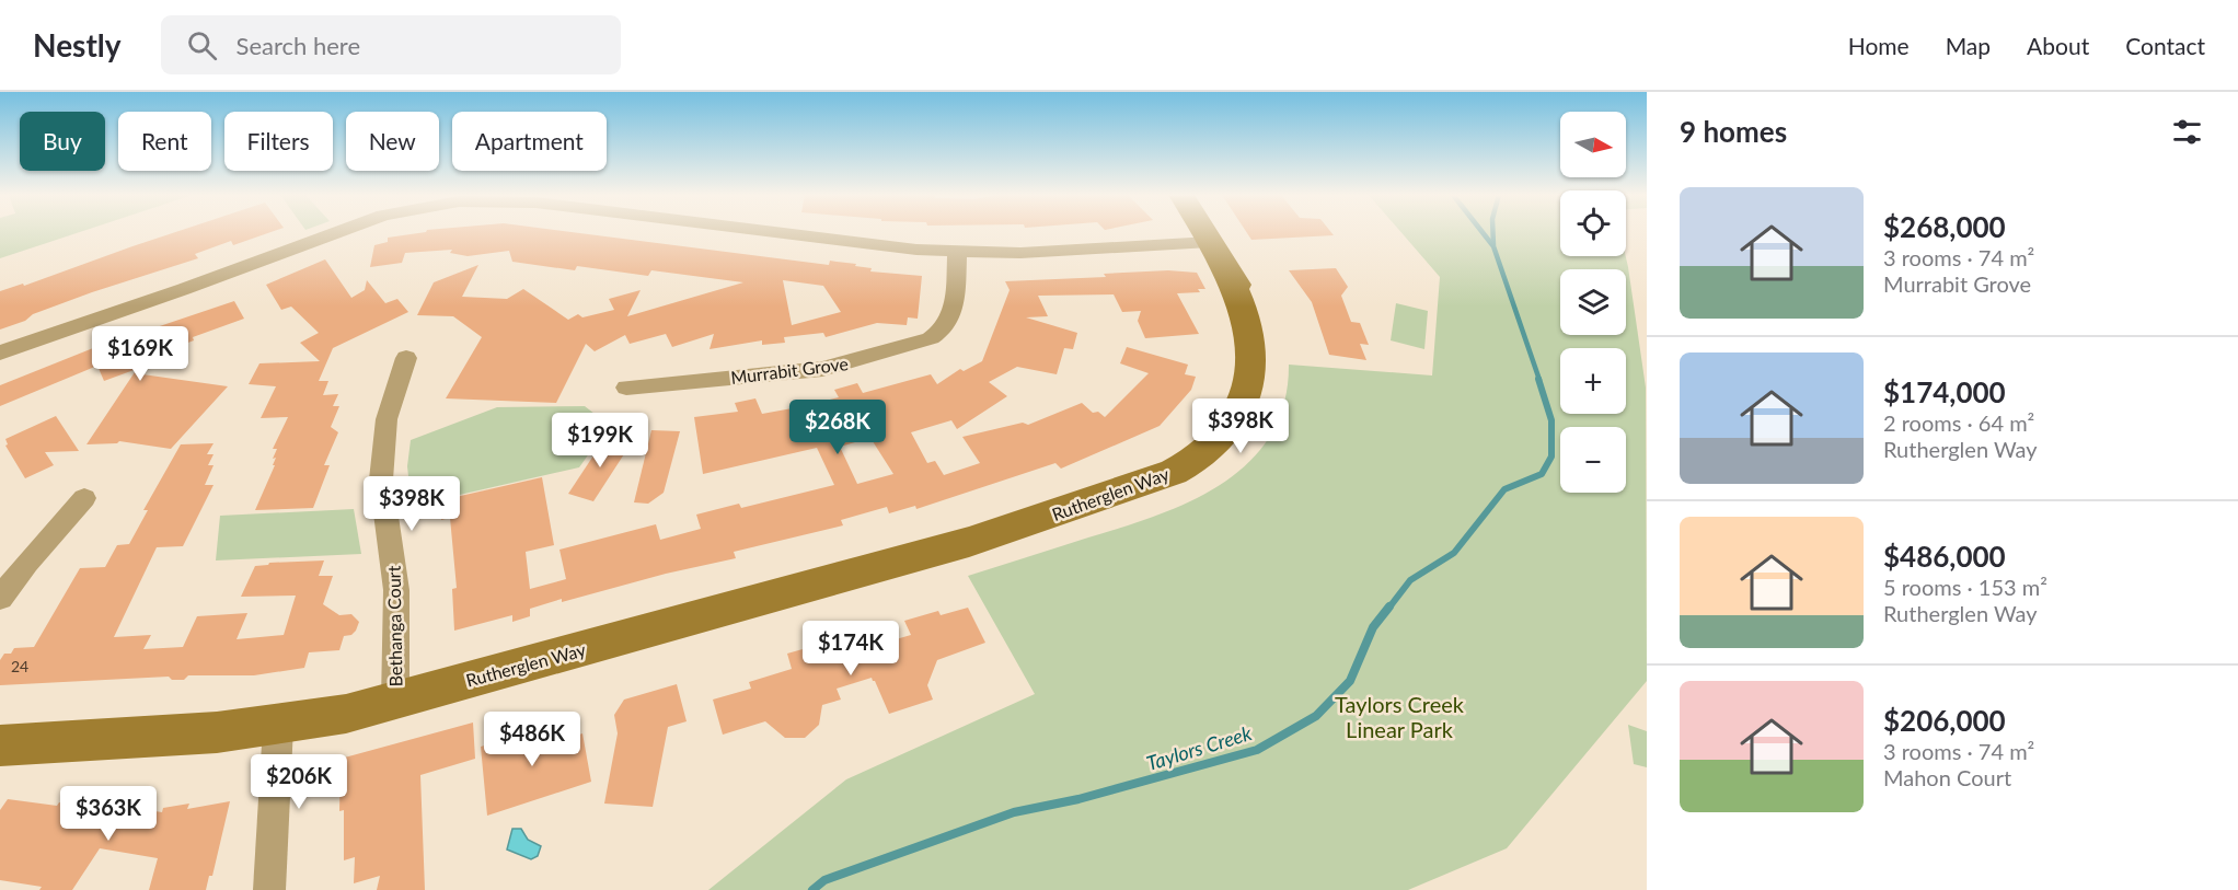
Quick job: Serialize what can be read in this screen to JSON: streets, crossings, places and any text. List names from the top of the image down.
{
  "streets": {
    "street": ["Murrabit Grove", "Rutherglen Way", "Bethanga Court"]
  },
  "crossings": [
    ["Rutherglen Way", "Bethanga Court"]
  ],
  "water": ["Taylors Creek"],
  "parks": ["Taylors Creek Linear Park"],
  "house_numbers": ["24"],
  "north": "right",
  "page": {
    "header": "Nestly",
    "search": "Search here",
    "nav": [
      "Home",
      "Map",
      "About",
      "Contact"
    ],
    "heading": "9 homes",
    "map_buttons": ["+", "−"],
    "chip": [
      "Buy",
      "Rent",
      "Filters",
      "New",
      "Apartment"
    ],
    "list": [
      {
        "name": "$268,000",
        "note": "3 rooms · 74 m² · Murrabit Grove"
      },
      {
        "name": "$174,000",
        "note": "2 rooms · 64 m² · Rutherglen Way"
      },
      {
        "name": "$486,000",
        "note": "5 rooms · 153 m² · Rutherglen Way"
      },
      {
        "name": "$206,000",
        "note": "3 rooms · 74 m² · Mahon Court"
      }
    ],
    "price": [
      "$169K",
      "$398K",
      "$268K",
      "$199K",
      "$398K",
      "$174K",
      "$486K",
      "$206K",
      "$363K"
    ]
  }
}
